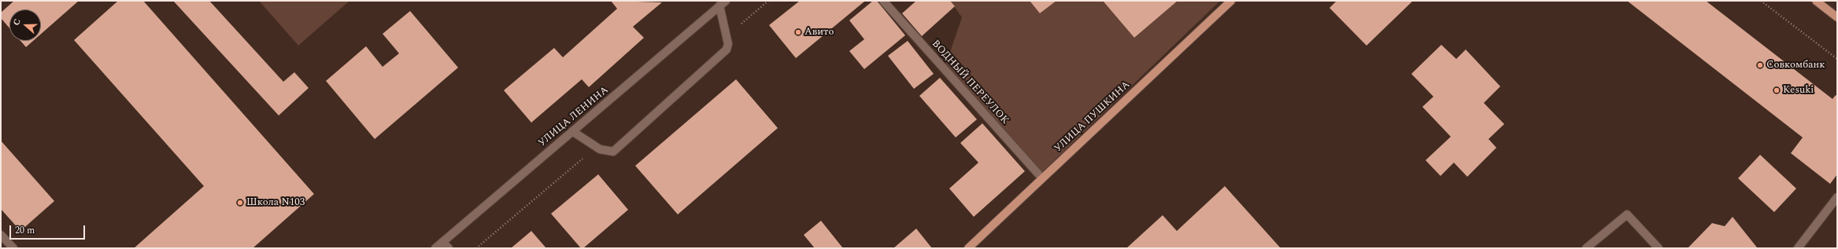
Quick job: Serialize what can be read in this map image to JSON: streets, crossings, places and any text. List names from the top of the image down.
{
  "streets": {
    "main road": ["УЛИЦА ПУШКИНА"],
    "street": ["ВОДНЫЙ ПЕРЕУЛОК", "УЛИЦА ЛЕНИНА"]
  },
  "crossings": [
    ["ВОДНЫЙ ПЕРЕУЛОК", "УЛИЦА ПУШКИНА"]
  ],
  "places": [
    "Авито",
    "Совкомбанк",
    "Kesuki",
    "Школа N103"
  ],
  "scale_bar": "20 m",
  "north": "left"
}
